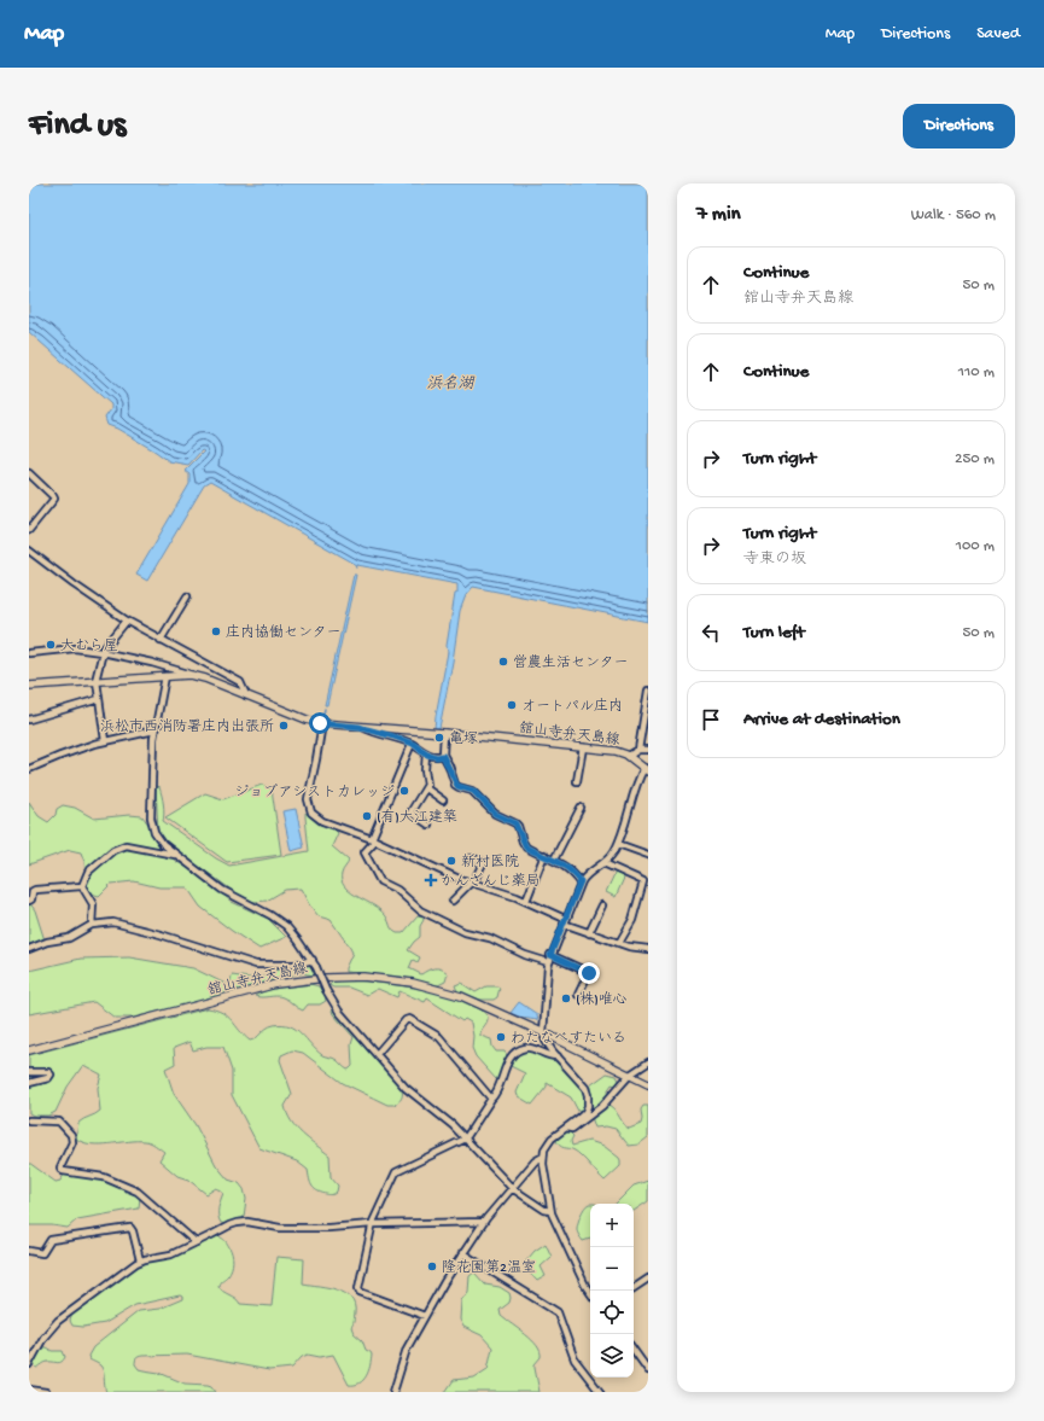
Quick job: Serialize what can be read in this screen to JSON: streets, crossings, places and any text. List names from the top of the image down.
{
  "streets": {
    "main road": ["舘山寺弁天島線"]
  },
  "water": ["浜名湖"],
  "places": {
    "other": [
      "庄内協働センター",
      "大むら屋",
      "営農生活センター",
      "オートパル庄内",
      "浜松市西消防署庄内出張所",
      "亀塚",
      "ジョブアシストカレッジ",
      "(有)大江建築",
      "新村医院",
      "(株)唯心",
      "わたなべすたいる",
      "隆花園第2温室"
    ],
    "health": ["かんざんじ薬局"]
  },
  "page": {
    "header": "Map",
    "nav": ["Map", "Directions", "Saved"],
    "buttons": "Directions",
    "title": "Find us",
    "heading": ["7 min", "Walk · 560 m"],
    "list": [
      ["Continue", "舘山寺弁天島線", "50 m"],
      ["Continue", "110 m"],
      ["Turn right", "250 m"],
      ["Turn right", "寺東の坂", "100 m"],
      ["Turn left", "50 m"],
      "Arrive at destination"
    ],
    "map_buttons": ["+", "−"]
  }
}
